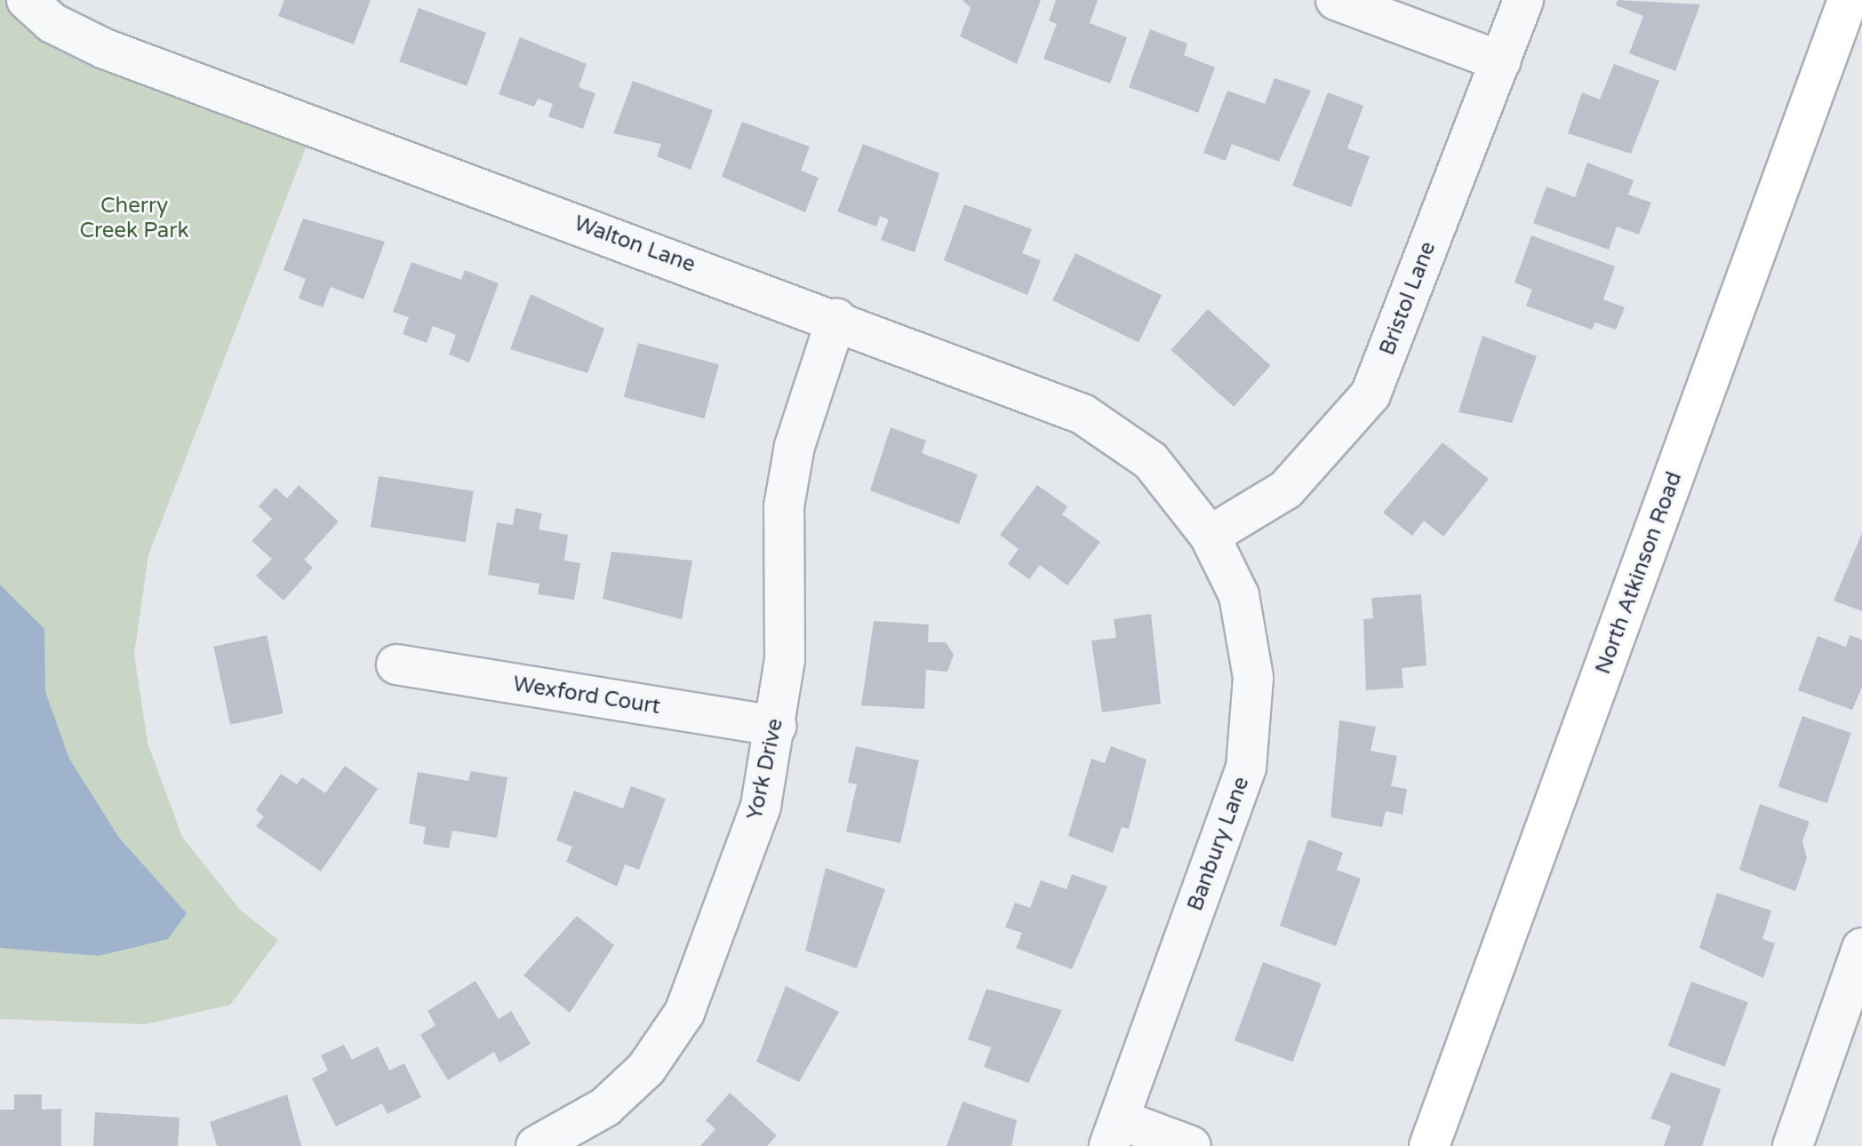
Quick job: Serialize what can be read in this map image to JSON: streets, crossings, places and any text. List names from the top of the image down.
{
  "streets": {
    "main road": ["North Atkinson Road"],
    "street": [
      "Walton Lane",
      "Bristol Lane",
      "Wexford Court",
      "York Drive",
      "Banbury Lane"
    ]
  },
  "crossings": [
    ["Walton Lane", "Bristol Lane"],
    ["Walton Lane", "York Drive"],
    ["Walton Lane", "Banbury Lane"],
    ["Bristol Lane", "Banbury Lane"],
    ["Wexford Court", "York Drive"]
  ],
  "parks": ["Cherry Creek Park"]
}
